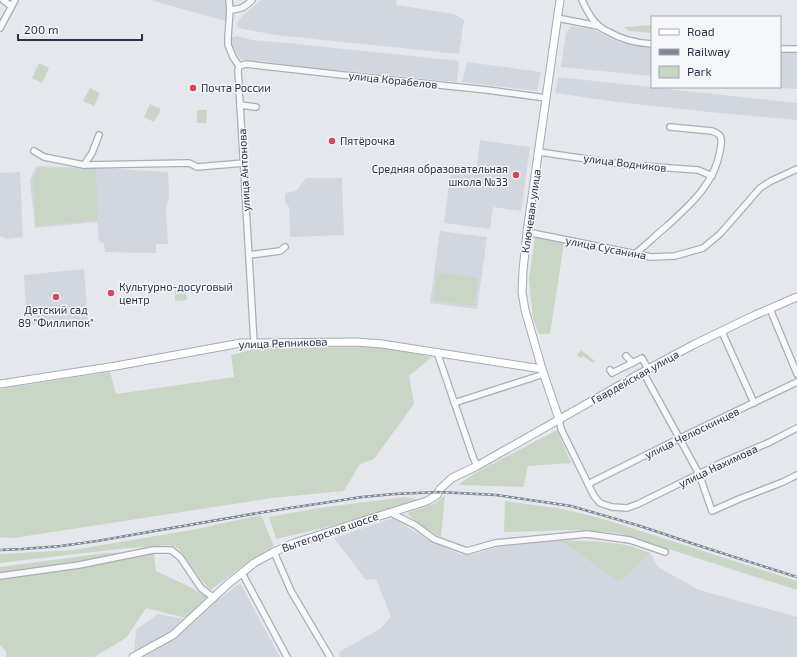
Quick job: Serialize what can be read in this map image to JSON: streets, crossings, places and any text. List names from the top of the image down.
{
  "streets": {
    "main road": [
      "Ключевая улица",
      "улица Репникова",
      "Гвардейская улица",
      "Вытегорское шоссе"
    ],
    "street": [
      "улица Корабелов",
      "улица Водников",
      "улица Антонова",
      "улица Сусанина",
      "улица Челюскинцев",
      "улица Нахимова"
    ]
  },
  "crossings": [
    ["улица Корабелов", "улица Антонова"],
    ["улица Корабелов", "Ключевая улица"],
    ["улица Водников", "Ключевая улица"],
    ["улица Антонова", "улица Репникова"],
    ["Ключевая улица", "улица Сусанина"],
    ["Ключевая улица", "улица Репникова"],
    ["Ключевая улица", "Гвардейская улица"],
    ["Ключевая улица", "улица Нахимова"],
    ["Гвардейская улица", "улица Нахимова"],
    ["Гвардейская улица", "Вытегорское шоссе"],
    ["улица Челюскинцев", "улица Нахимова"]
  ],
  "places": [
    "Почта России",
    "Пятёрочка",
    "Средняя образовательная школа №33",
    "Культурно-досуговый центр",
    "Детский сад 89 \"Филлипок\""
  ],
  "legend": ["Road", "Railway", "Park"],
  "scale_bar": "200 m"
}
